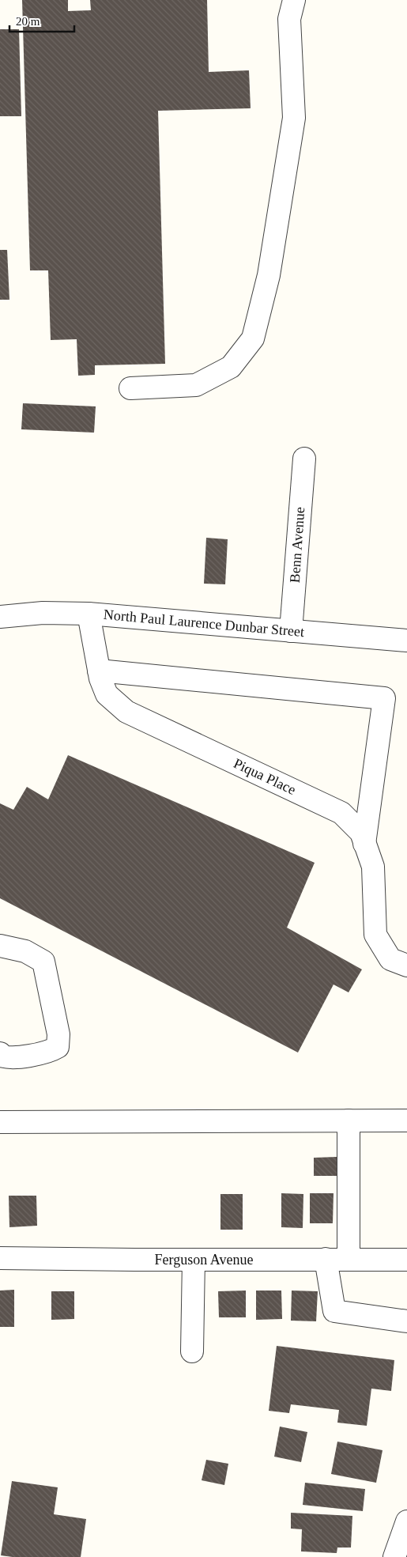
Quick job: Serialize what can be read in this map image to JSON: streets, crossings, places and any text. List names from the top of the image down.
{
  "streets": {
    "street": [
      "Benn Avenue",
      "North Paul Laurence Dunbar Street",
      "Piqua Place",
      "Ferguson Avenue"
    ]
  },
  "crossings": [
    ["Benn Avenue", "North Paul Laurence Dunbar Street"],
    ["North Paul Laurence Dunbar Street", "Piqua Place"]
  ],
  "scale_bar": "20 m"
}
